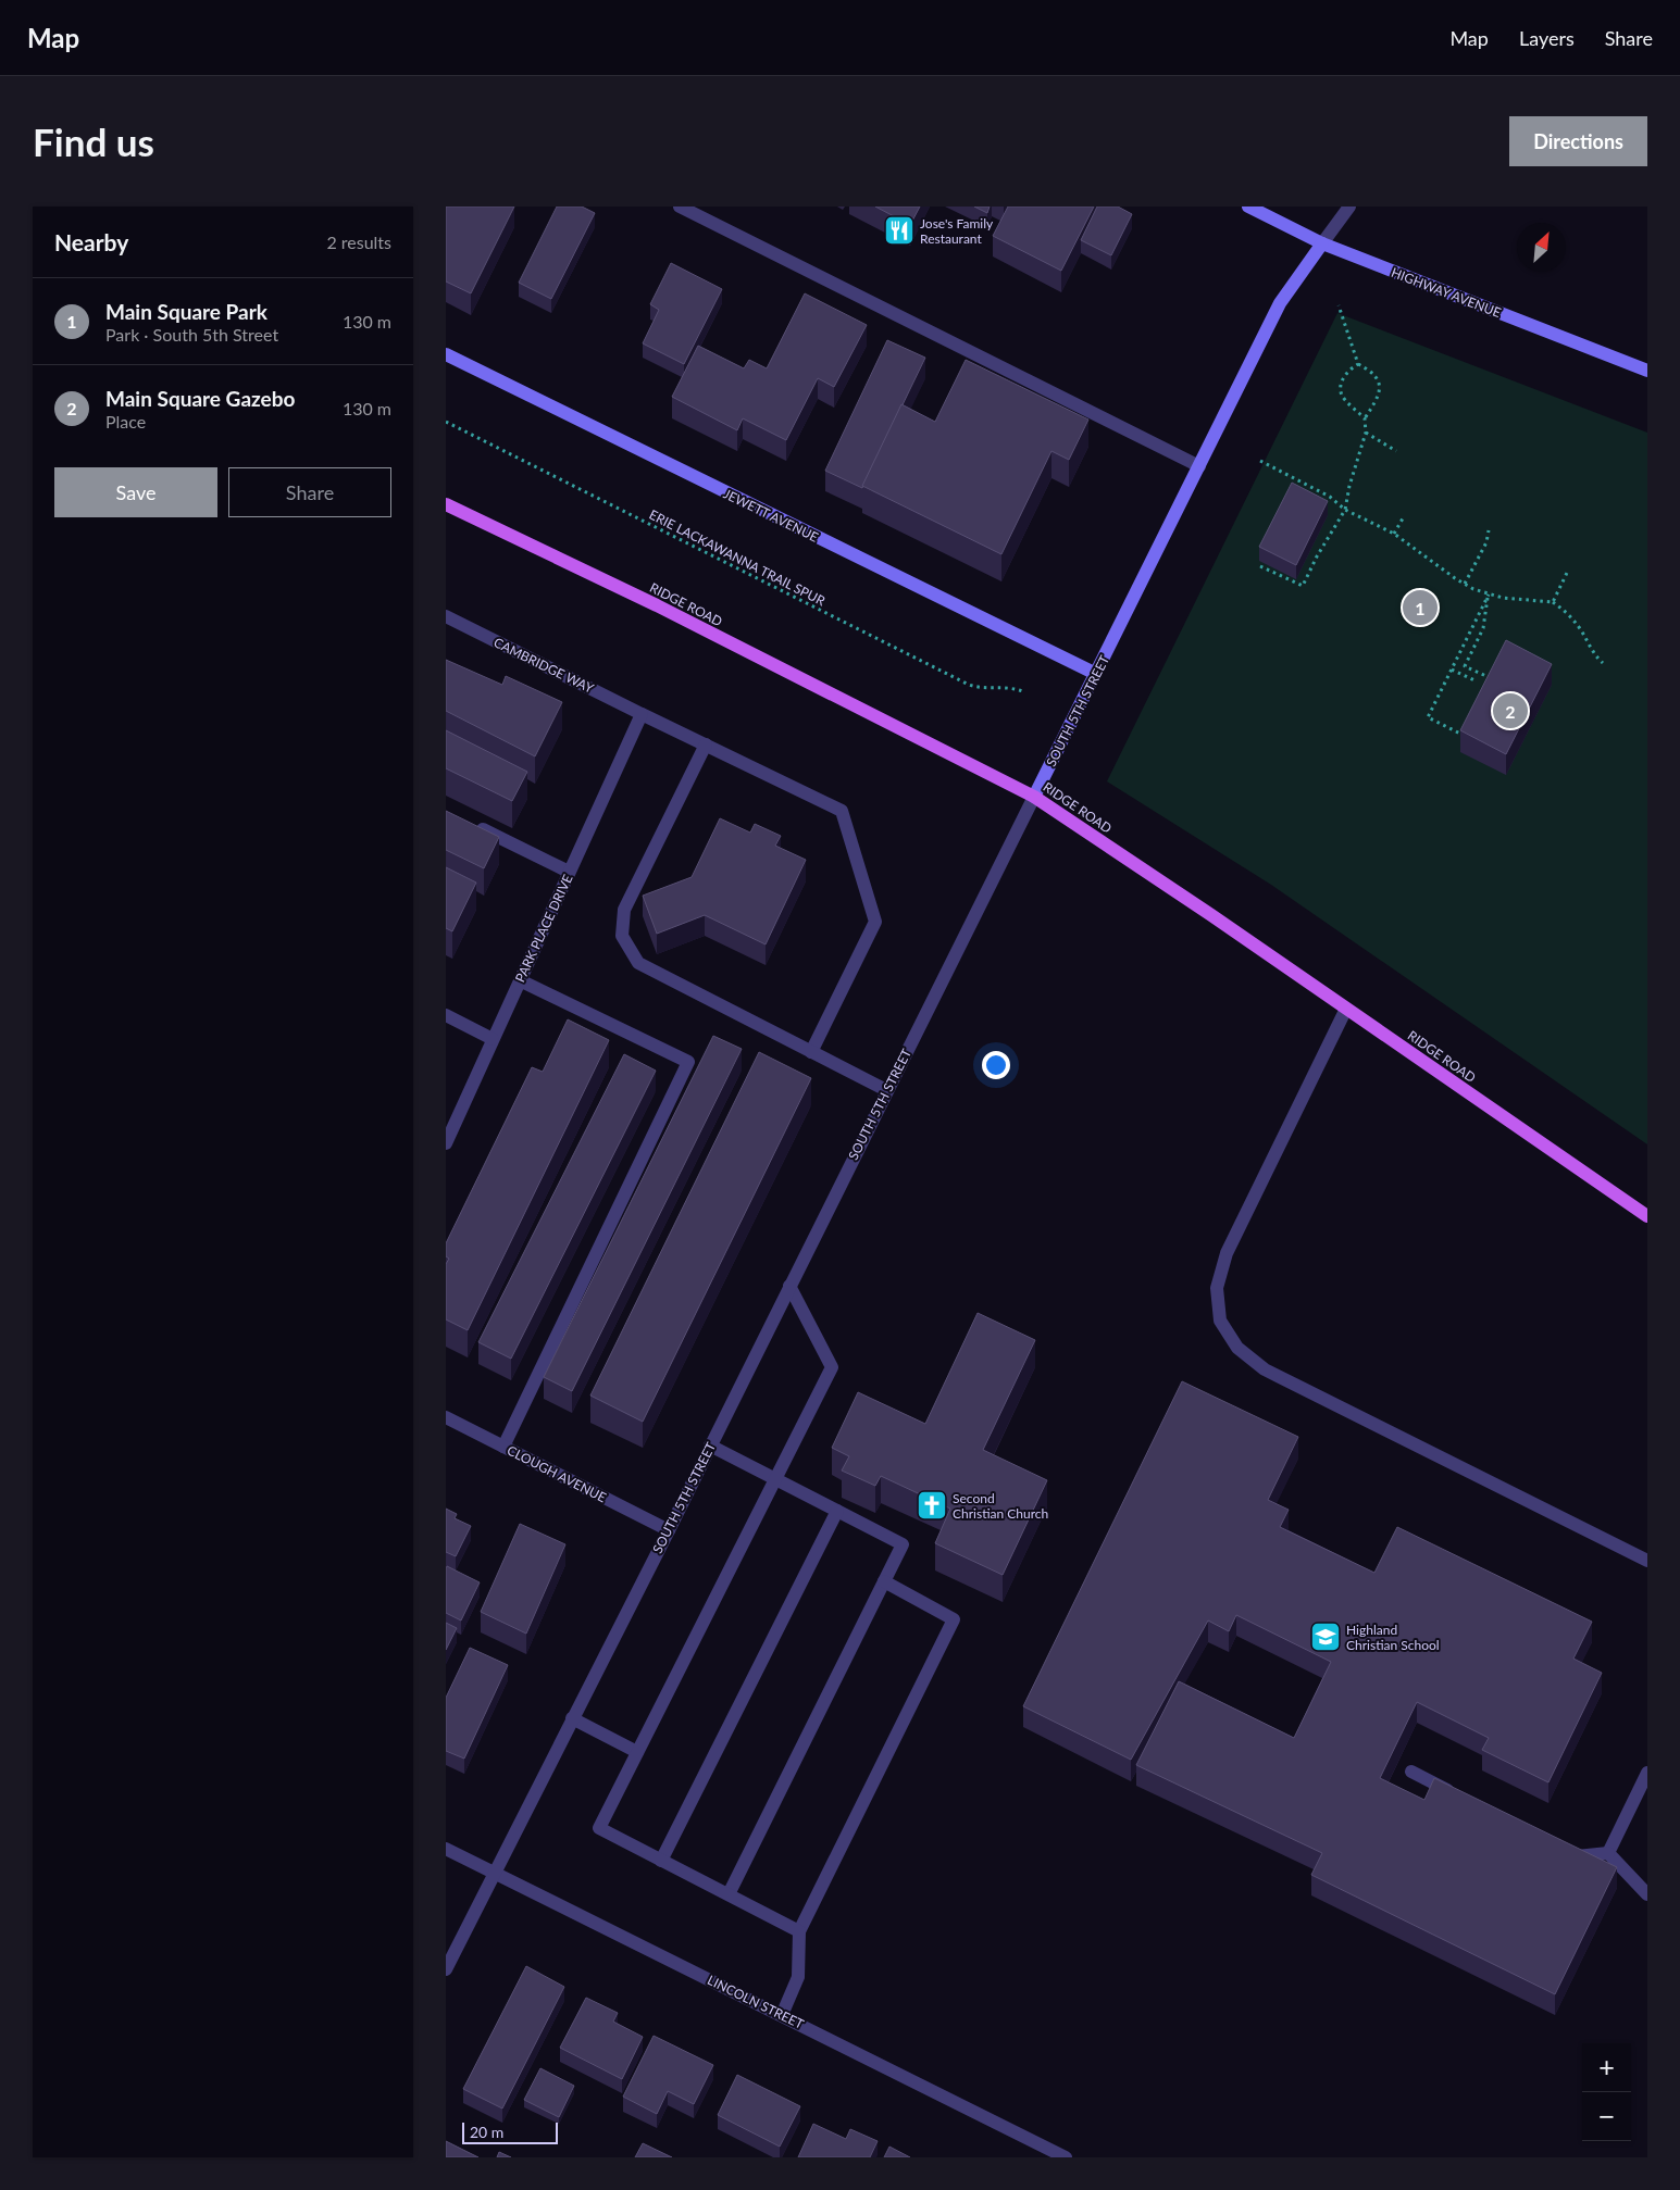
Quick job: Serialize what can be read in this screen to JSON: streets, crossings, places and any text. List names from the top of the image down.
{
  "streets": {
    "main road": ["RIDGE ROAD"],
    "street": [
      "HIGHWAY AVENUE",
      "JEWETT AVENUE",
      "CAMBRIDGE WAY",
      "SOUTH 5TH STREET",
      "PARK PLACE DRIVE",
      "CLOUGH AVENUE",
      "LINCOLN STREET"
    ],
    "path": ["ERIE LACKAWANNA TRAIL SPUR"]
  },
  "crossings": [
    ["HIGHWAY AVENUE", "SOUTH 5TH STREET"],
    ["JEWETT AVENUE", "SOUTH 5TH STREET"],
    ["RIDGE ROAD", "SOUTH 5TH STREET"],
    ["CAMBRIDGE WAY", "PARK PLACE DRIVE"],
    ["SOUTH 5TH STREET", "CLOUGH AVENUE"],
    ["SOUTH 5TH STREET", "LINCOLN STREET"]
  ],
  "places": {
    "restaurant": ["Jose's Family Restaurant"],
    "church": ["Second Christian Church"],
    "school or university": ["Highland Christian School"]
  },
  "scale_bar": "20 m",
  "north": "top right",
  "page": {
    "header": "Map",
    "nav": ["Map", "Layers", "Share"],
    "buttons": [
      "Directions",
      ["Save", "Share"]
    ],
    "title": "Find us",
    "heading": ["Nearby", "2 results"],
    "list": [
      {
        "mark": "1",
        "name": "Main Square Park",
        "note": "Park · South 5th Street",
        "value": "130 m"
      },
      {
        "mark": "2",
        "name": "Main Square Gazebo",
        "note": "Place",
        "value": "130 m"
      }
    ],
    "pins": ["1", "2"],
    "map_buttons": ["+", "−"],
    "scale": "20 m"
  }
}
